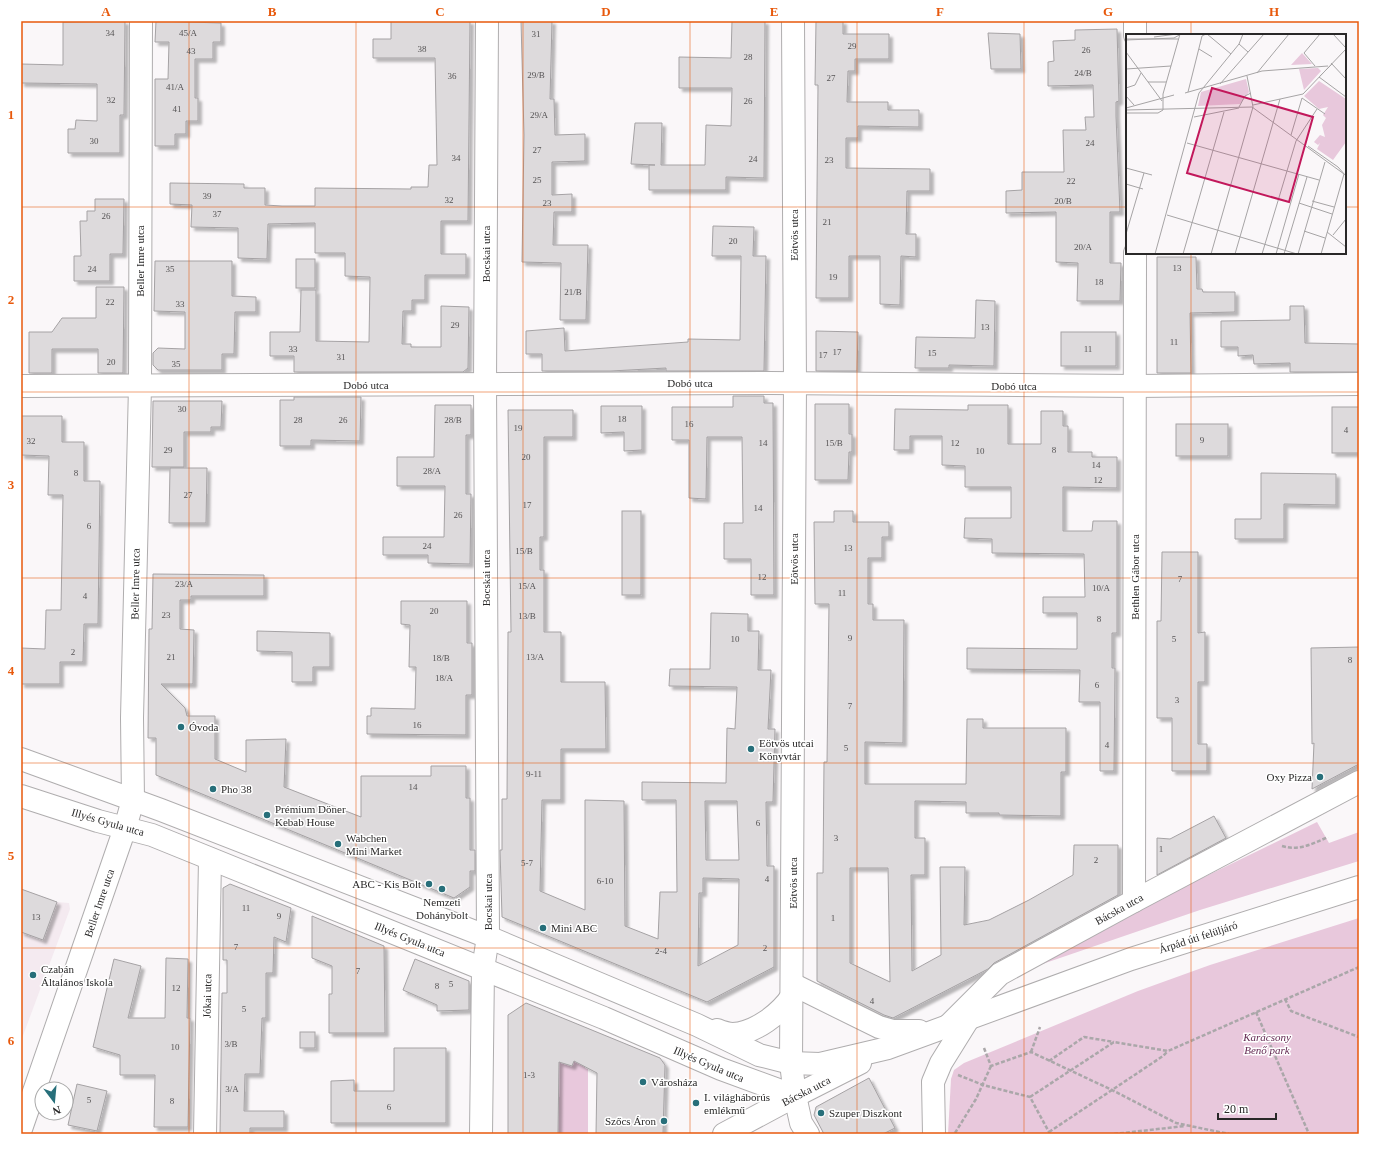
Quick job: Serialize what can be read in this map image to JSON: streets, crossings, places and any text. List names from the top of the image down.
{
  "streets": {
    "street": [
      "Eötvös utca",
      "Bocskai utca",
      "Beller Imre utca",
      "Dobó utca",
      "Bethlen Gábor utca",
      "Illyés Gyula utca",
      "Bácska utca",
      "Árpád úti felüljáró",
      "Jókai utca"
    ]
  },
  "crossings": [
    ["Eötvös utca", "Dobó utca"],
    ["Eötvös utca", "Illyés Gyula utca"],
    ["Eötvös utca", "Bácska utca"],
    ["Bocskai utca", "Dobó utca"],
    ["Bocskai utca", "Illyés Gyula utca"],
    ["Beller Imre utca", "Dobó utca"],
    ["Beller Imre utca", "Illyés Gyula utca"],
    ["Dobó utca", "Bethlen Gábor utca"],
    ["Bethlen Gábor utca", "Bácska utca"],
    ["Illyés Gyula utca", "Bácska utca"],
    ["Illyés Gyula utca", "Jókai utca"],
    ["Bácska utca", "Árpád úti felüljáró"]
  ],
  "parks": ["Karácsony Benő park"],
  "places": [
    "Óvoda",
    "Eötvös utcai Könyvtár",
    "Oxy Pizza",
    "Pho 38",
    "Prémium Döner Kebab House",
    "Wabchen Mini Market",
    "ABC - Kis Bolt",
    "Nemzeti Dohánybolt",
    "Mini ABC",
    "Czabán Általános Iskola",
    "Városháza",
    "I. világháborús emlékmű",
    "Szuper Diszkont",
    "Szőcs Áron"
  ],
  "house_numbers": [
    "34",
    "45/A",
    "31",
    "29",
    "38",
    "26",
    "43",
    "28",
    "24/B",
    "29/B",
    "36",
    "27",
    "41/A",
    "32",
    "26",
    "41",
    "29/A",
    "30",
    "24",
    "27",
    "34",
    "24",
    "23",
    "25",
    "22",
    "39",
    "32",
    "20/B",
    "23",
    "37",
    "26",
    "21",
    "20",
    "20/A",
    "13",
    "24",
    "35",
    "19",
    "18",
    "21/B",
    "22",
    "33",
    "29",
    "13",
    "11",
    "33",
    "11",
    "17",
    "15",
    "17",
    "31",
    "20",
    "35",
    "30",
    "18",
    "28",
    "26",
    "28/B",
    "16",
    "19",
    "4",
    "9",
    "32",
    "14",
    "15/B",
    "12",
    "29",
    "8",
    "10",
    "20",
    "14",
    "28/A",
    "8",
    "12",
    "27",
    "17",
    "14",
    "26",
    "6",
    "24",
    "13",
    "15/B",
    "12",
    "7",
    "23/A",
    "15/A",
    "10/A",
    "11",
    "4",
    "20",
    "23",
    "13/B",
    "8",
    "9",
    "10",
    "5",
    "2",
    "21",
    "13/A",
    "18/B",
    "8",
    "18/A",
    "6",
    "3",
    "7",
    "16",
    "4",
    "5",
    "9-11",
    "14",
    "6",
    "3",
    "1",
    "2",
    "5-7",
    "4",
    "6-10",
    "11",
    "9",
    "13",
    "1",
    "7",
    "2",
    "2-4",
    "7",
    "5",
    "8",
    "12",
    "4",
    "5",
    "3/B",
    "10",
    "1-3",
    "3/A",
    "5",
    "8",
    "6"
  ],
  "scale_bar": "20 m",
  "north": "bottom",
  "grid": {
    "columns": [
      "A",
      "B",
      "C",
      "D",
      "E",
      "F",
      "G",
      "H"
    ],
    "rows": [
      "1",
      "2",
      "3",
      "4",
      "5",
      "6"
    ]
  }
}
